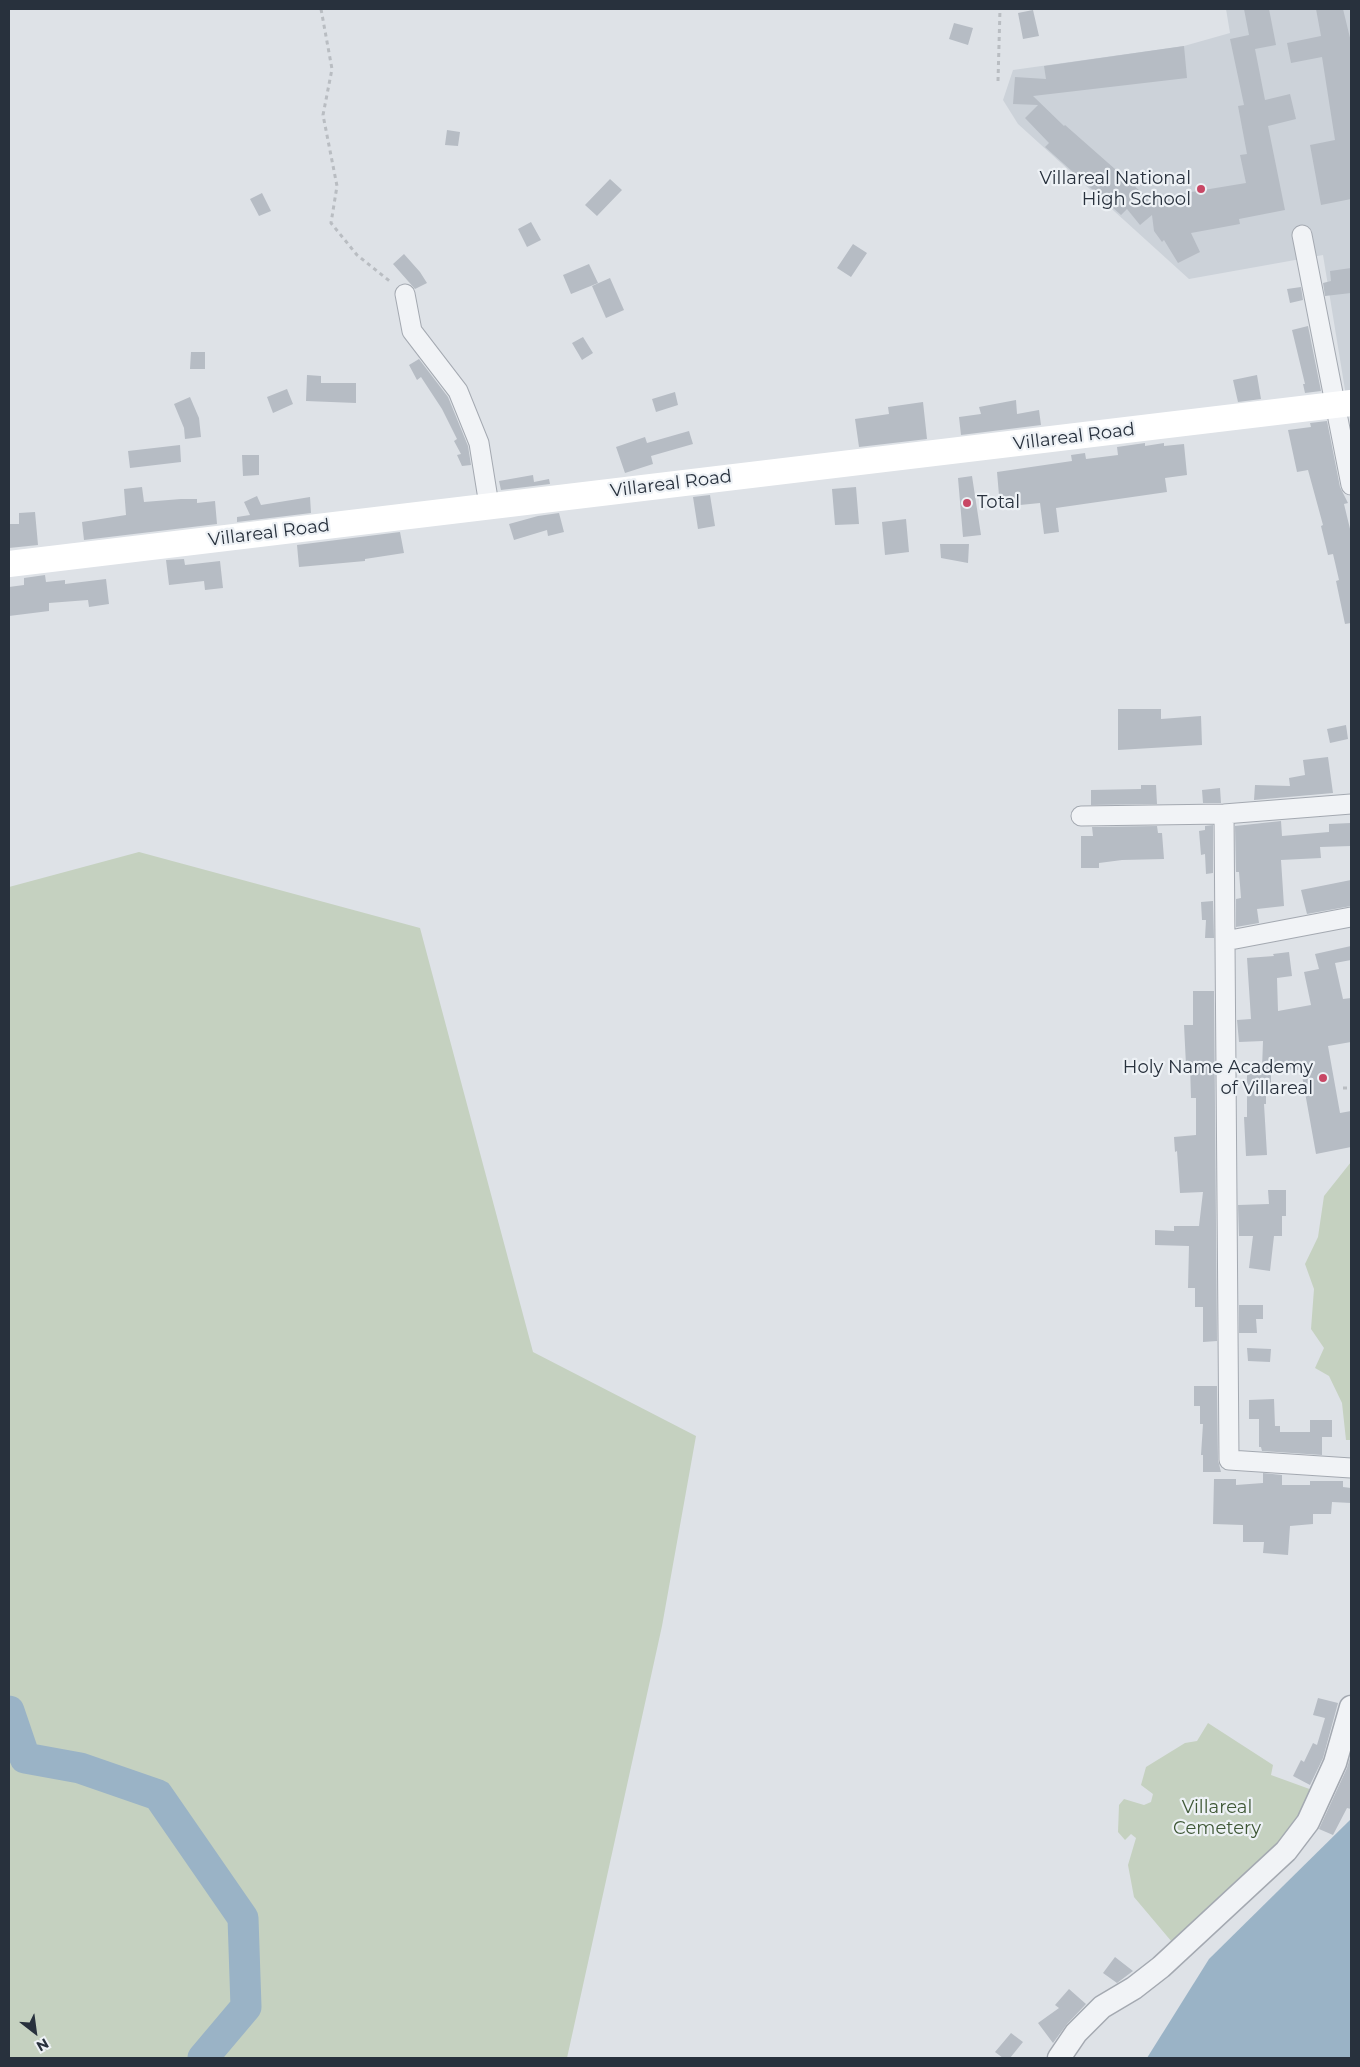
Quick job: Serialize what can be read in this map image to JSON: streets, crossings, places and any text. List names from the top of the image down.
{
  "streets": {
    "main road": ["Villareal Road"]
  },
  "parks": ["Villareal Cemetery"],
  "places": ["Villareal National High School", "Total", "Holy Name Academy of Villareal"],
  "north": "bottom right"
}
